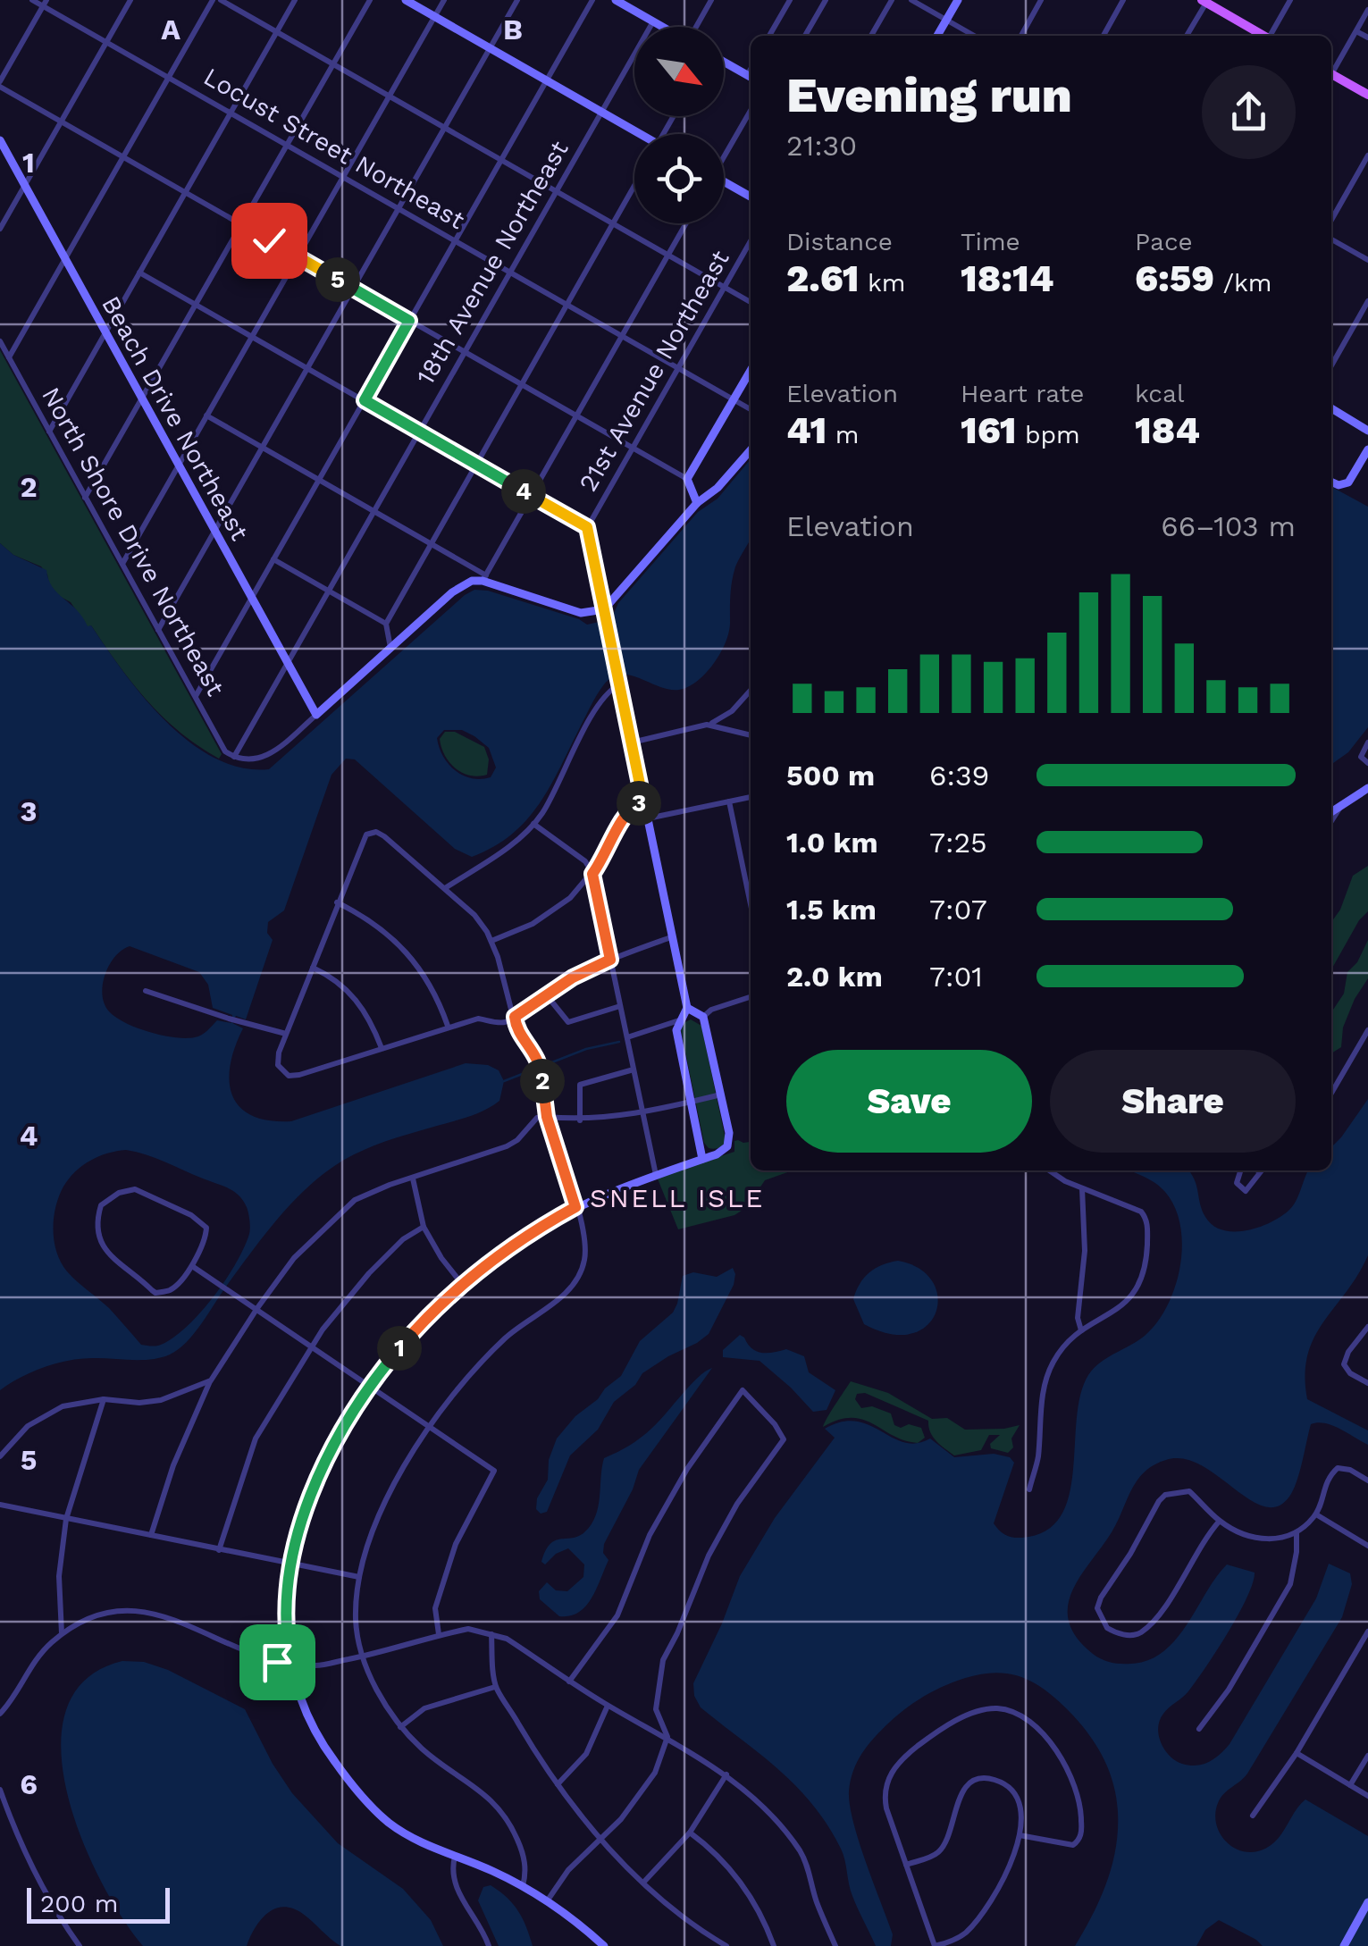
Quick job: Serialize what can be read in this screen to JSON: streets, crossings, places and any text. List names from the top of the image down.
{
  "streets": {
    "street": [
      "Locust Street Northeast",
      "18th Avenue Northeast",
      "21st Avenue Northeast",
      "Beach Drive Northeast",
      "North Shore Drive Northeast"
    ]
  },
  "crossings": [
    ["Locust Street Northeast", "18th Avenue Northeast"],
    ["Locust Street Northeast", "21st Avenue Northeast"],
    ["18th Avenue Northeast", "Beach Drive Northeast"],
    ["18th Avenue Northeast", "North Shore Drive Northeast"]
  ],
  "districts": ["SNELL ISLE"],
  "scale_bar": "200 m",
  "north": "bottom right",
  "page": {
    "heading": ["Evening run", "21:30"],
    "stats": [
      ["Distance", "2.61 km"],
      ["Time", "18:14"],
      ["Pace", "6:59 /km"],
      ["Elevation", "41 m"],
      ["Heart rate", "161 bpm"],
      ["kcal", "184"]
    ],
    "pins": [
      "5",
      "4",
      "3",
      "2",
      "1"
    ],
    "chart": ["Elevation", "66–103 m"],
    "list": [
      {
        "name": "500 m",
        "note": "6:39"
      },
      {
        "name": "1.0 km",
        "note": "7:25"
      },
      {
        "name": "1.5 km",
        "note": "7:07"
      },
      {
        "name": "2.0 km",
        "note": "7:01"
      }
    ],
    "buttons": ["Save", "Share"],
    "scale": "200 m"
  },
  "grid": {
    "columns": ["A", "B"],
    "rows": [
      "1",
      "2",
      "3",
      "4",
      "5",
      "6"
    ]
  }
}
